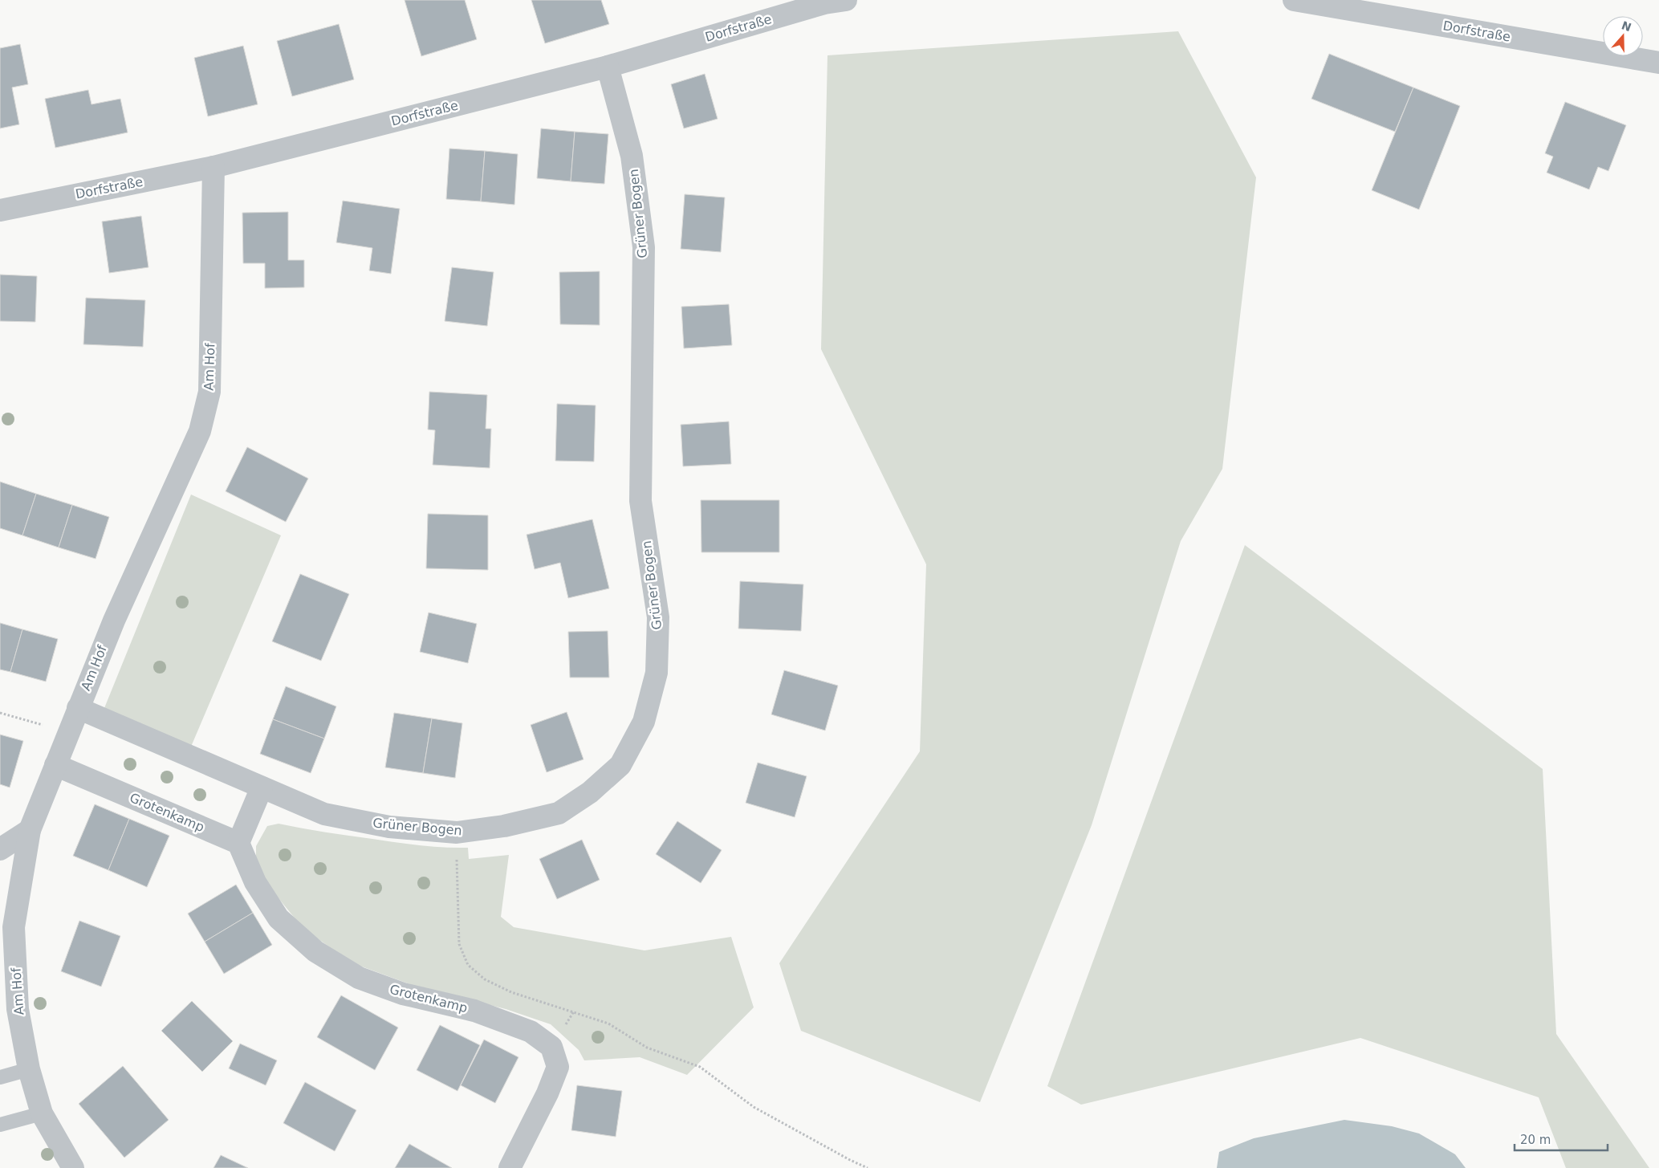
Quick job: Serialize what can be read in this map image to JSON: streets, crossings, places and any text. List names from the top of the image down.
{
  "streets": {
    "street": [
      "Dorfstraße",
      "Grüner Bogen",
      "Am Hof",
      "Grotenkamp"
    ]
  },
  "crossings": [
    ["Dorfstraße", "Grüner Bogen"],
    ["Dorfstraße", "Am Hof"],
    ["Grüner Bogen", "Am Hof"],
    ["Am Hof", "Grotenkamp"]
  ],
  "scale_bar": "20 m",
  "north": "top"
}
